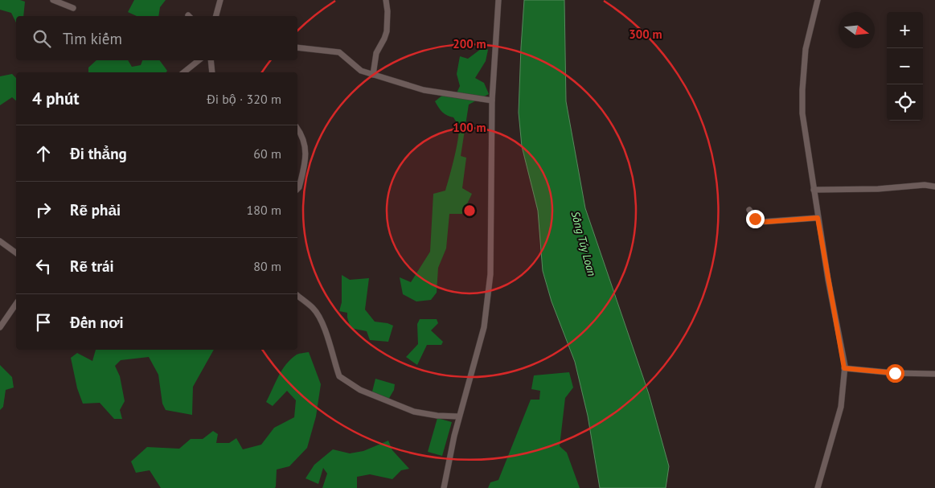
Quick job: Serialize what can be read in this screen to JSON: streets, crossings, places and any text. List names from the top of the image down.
{
  "water": ["Sông Túy Loan"],
  "north": "right",
  "page": {
    "map_buttons": ["+", "−"],
    "search": "Tìm kiếm",
    "heading": ["4 phút", "Đi bộ · 320 m"],
    "list": [
      ["Đi thẳng", "60 m"],
      ["Rẽ phải", "180 m"],
      ["Rẽ trái", "80 m"],
      "Đến nơi"
    ]
  },
  "rings": ["300 m", "200 m", "100 m"]
}
